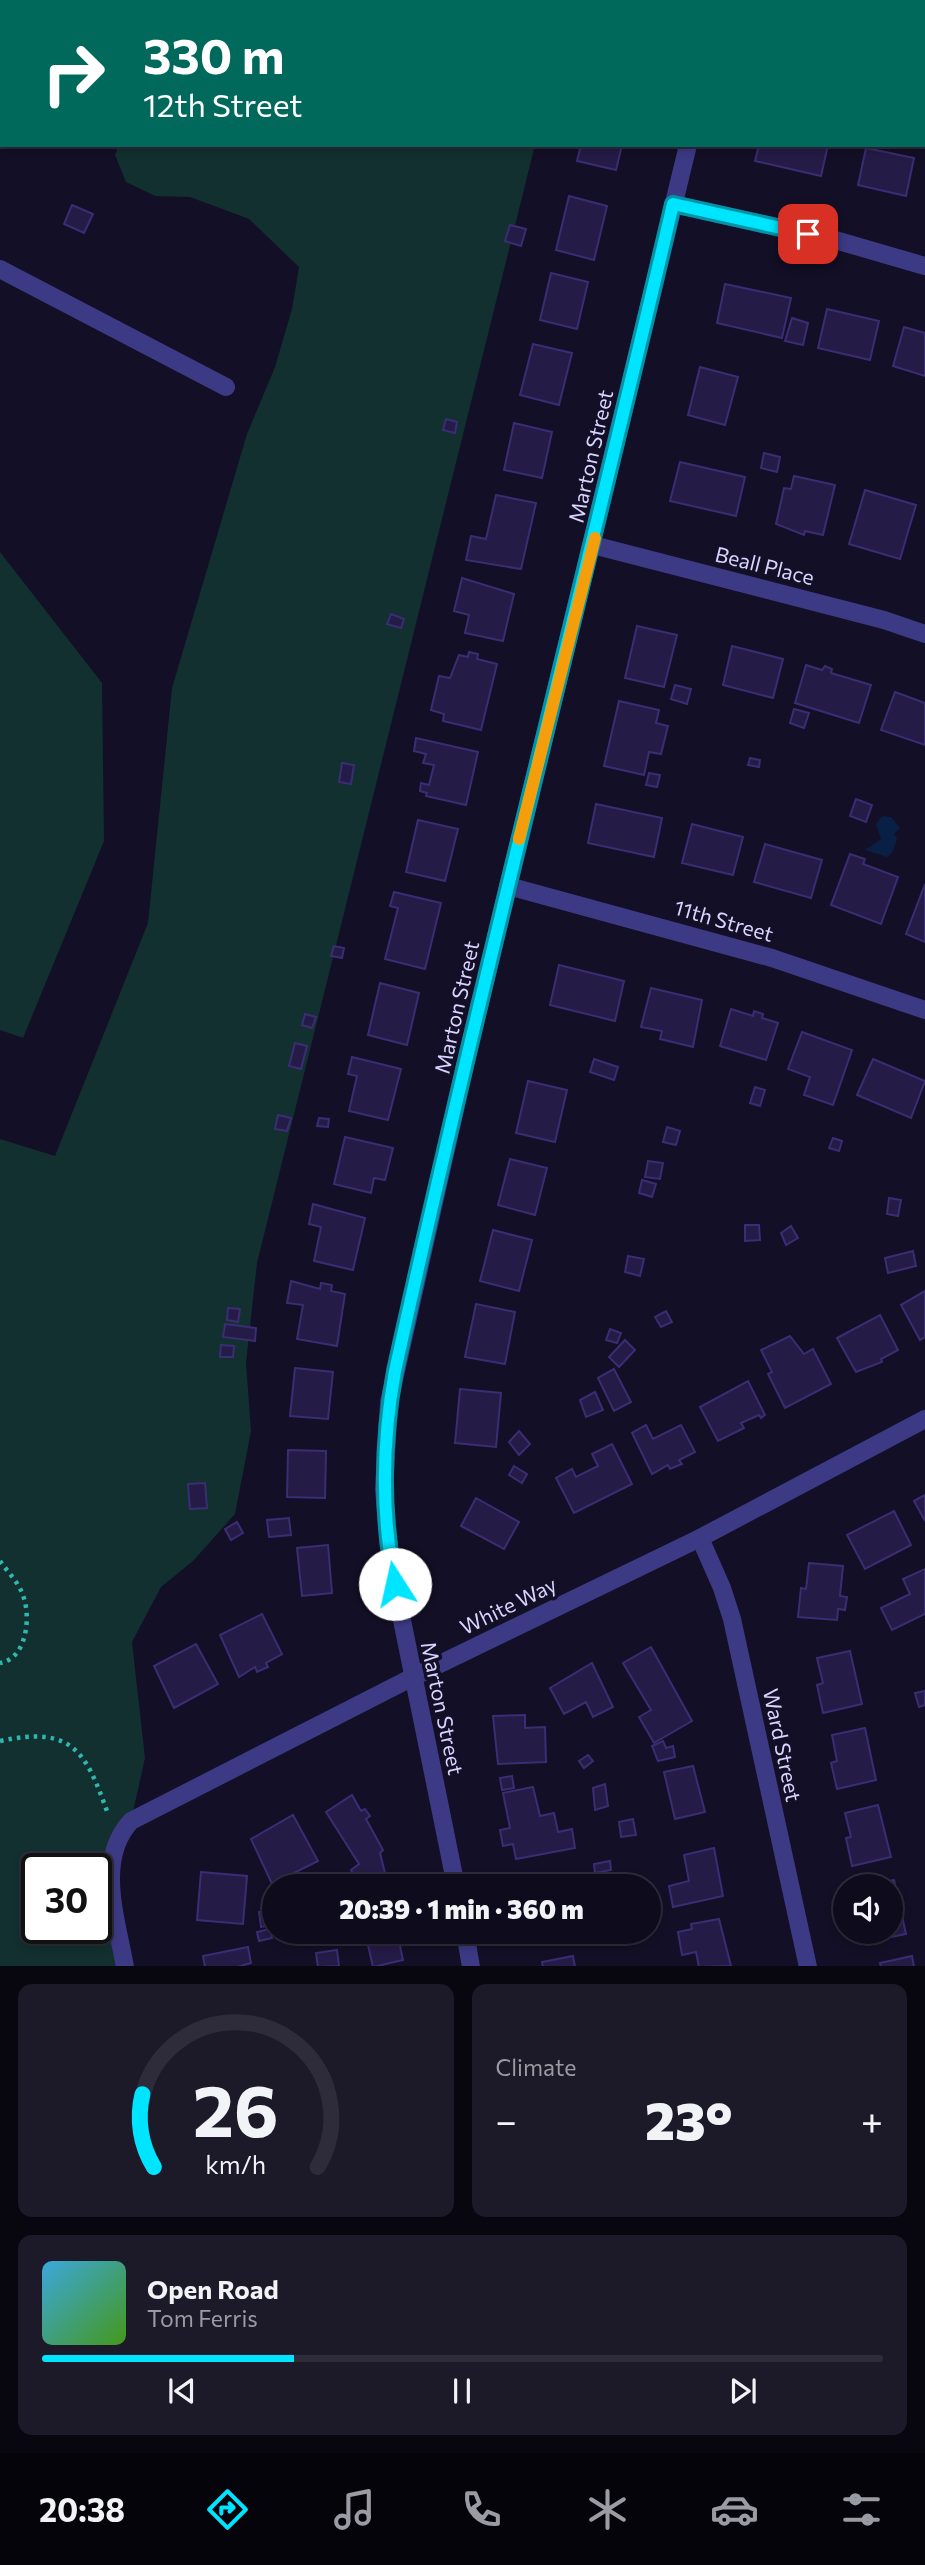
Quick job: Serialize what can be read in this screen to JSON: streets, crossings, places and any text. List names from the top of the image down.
{
  "streets": {
    "street": [
      "Marton Street",
      "Beall Place",
      "11th Street",
      "White Way",
      "Ward Street"
    ]
  },
  "crossings": [
    ["Marton Street", "Beall Place"],
    ["Marton Street", "11th Street"],
    ["Marton Street", "White Way"],
    ["White Way", "Ward Street"]
  ],
  "page": {
    "turn": ["330 m", "12th Street"],
    "limit": "30",
    "trip": "20:39 · 1 min · 360 m",
    "tile": "Climate",
    "heat": ["−", "23°", "+"],
    "song": ["Open Road", "Tom Ferris"],
    "tabs": "20:38",
    "gauge": ["26", "km/h"]
  }
}
